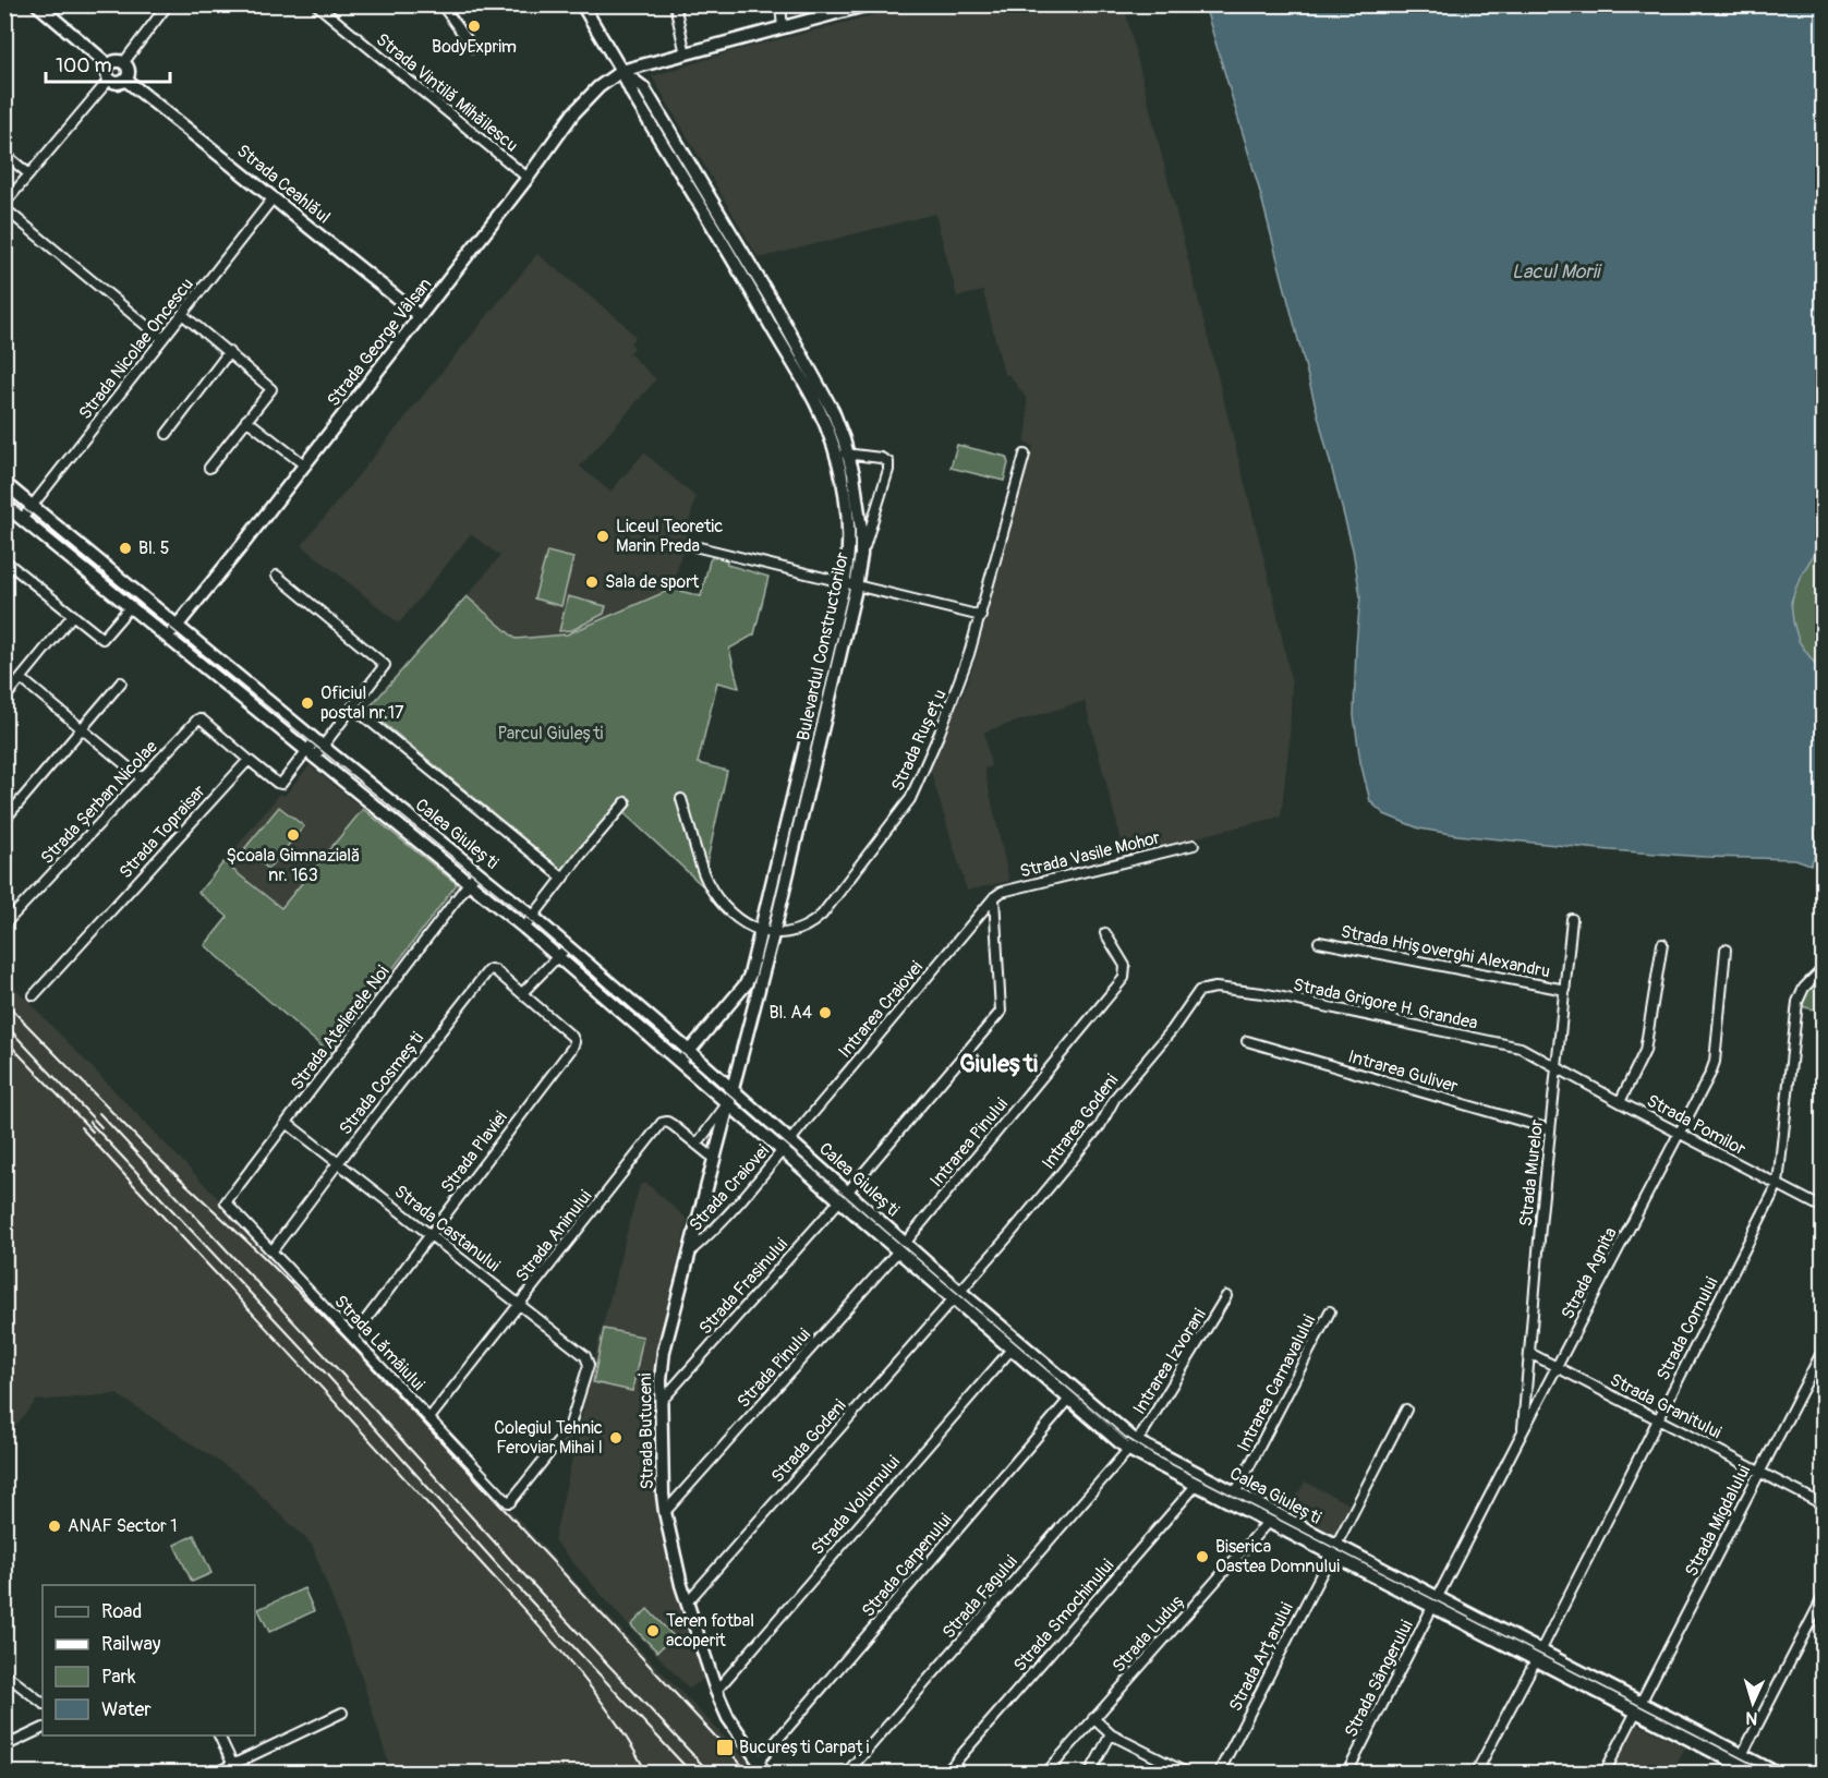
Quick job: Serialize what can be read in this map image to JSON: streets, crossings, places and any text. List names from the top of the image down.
{
  "streets": {
    "street": [
      "Strada Vintilă Mihăilescu",
      "Strada Ceahlăul",
      "Strada George Vâlsan",
      "Strada Nicolae Oncescu",
      "Bulevardul Constructorilor",
      "Strada Rușețu",
      "Strada Șerban Nicolae",
      "Strada Topraisar",
      "Calea Giulești",
      "Strada Vasile Mohor",
      "Strada Hrișoverghi Alexandru",
      "Strada Grigore H. Grandea",
      "Intrarea Craiovei",
      "Strada Atelierele Noi",
      "Intrarea Guliver",
      "Strada Cosmești",
      "Intrarea Godeni",
      "Strada Pomilor",
      "Intrarea Pinului",
      "Strada Plaviei",
      "Strada Murelor",
      "Strada Craiovei",
      "Strada Castanului",
      "Strada Aninului",
      "Strada Agnita",
      "Strada Frasinului",
      "Strada Cornului",
      "Strada Lămâiului",
      "Intrarea Izvorani",
      "Strada Pinului",
      "Intrarea Carnavalului",
      "Strada Granitului",
      "Strada Butuceni",
      "Strada Godeni",
      "Strada Volumului",
      "Strada Migdalului",
      "Strada Carpenului",
      "Strada Fagului",
      "Strada Smochinului",
      "Strada Luduș",
      "Strada Arțarului",
      "Strada Sângerului"
    ]
  },
  "crossings": [
    ["Strada Vintilă Mihăilescu", "Strada George Vâlsan"],
    ["Strada Ceahlăul", "Strada George Vâlsan"],
    ["Strada Ceahlăul", "Strada Nicolae Oncescu"],
    ["Strada George Vâlsan", "Bulevardul Constructorilor"],
    ["Strada George Vâlsan", "Calea Giulești"],
    ["Strada Nicolae Oncescu", "Calea Giulești"],
    ["Bulevardul Constructorilor", "Strada Rușețu"],
    ["Bulevardul Constructorilor", "Calea Giulești"],
    ["Bulevardul Constructorilor", "Strada Butuceni"],
    ["Strada Șerban Nicolae", "Strada Topraisar"],
    ["Calea Giulești", "Intrarea Craiovei"],
    ["Calea Giulești", "Strada Atelierele Noi"],
    ["Calea Giulești", "Intrarea Godeni"],
    ["Calea Giulești", "Intrarea Pinului"],
    ["Calea Giulești", "Strada Craiovei"],
    ["Calea Giulești", "Strada Agnita"],
    ["Calea Giulești", "Strada Frasinului"],
    ["Calea Giulești", "Strada Cornului"],
    ["Calea Giulești", "Intrarea Izvorani"],
    ["Calea Giulești", "Strada Pinului"],
    ["Calea Giulești", "Intrarea Carnavalului"],
    ["Calea Giulești", "Strada Butuceni"],
    ["Calea Giulești", "Strada Godeni"],
    ["Calea Giulești", "Strada Volumului"],
    ["Calea Giulești", "Strada Migdalului"],
    ["Calea Giulești", "Strada Carpenului"],
    ["Calea Giulești", "Strada Fagului"],
    ["Calea Giulești", "Strada Smochinului"],
    ["Calea Giulești", "Strada Luduș"],
    ["Calea Giulești", "Strada Arțarului"],
    ["Calea Giulești", "Strada Sângerului"],
    ["Strada Vasile Mohor", "Intrarea Craiovei"],
    ["Strada Vasile Mohor", "Strada Frasinului"],
    ["Strada Hrișoverghi Alexandru", "Strada Murelor"],
    ["Strada Grigore H. Grandea", "Intrarea Godeni"],
    ["Strada Grigore H. Grandea", "Strada Pomilor"],
    ["Strada Grigore H. Grandea", "Strada Murelor"],
    ["Intrarea Craiovei", "Strada Craiovei"],
    ["Intrarea Craiovei", "Strada Frasinului"],
    ["Strada Atelierele Noi", "Strada Castanului"],
    ["Strada Atelierele Noi", "Strada Lămâiului"],
    ["Intrarea Guliver", "Strada Murelor"],
    ["Strada Cosmești", "Strada Plaviei"],
    ["Strada Cosmești", "Strada Castanului"],
    ["Strada Cosmești", "Strada Lămâiului"],
    ["Intrarea Godeni", "Strada Godeni"],
    ["Strada Pomilor", "Strada Murelor"],
    ["Strada Pomilor", "Strada Agnita"],
    ["Strada Pomilor", "Strada Cornului"],
    ["Intrarea Pinului", "Strada Pinului"],
    ["Strada Plaviei", "Strada Castanului"],
    ["Strada Plaviei", "Strada Lămâiului"],
    ["Strada Murelor", "Strada Agnita"],
    ["Strada Murelor", "Strada Granitului"],
    ["Strada Craiovei", "Strada Butuceni"],
    ["Strada Castanului", "Strada Aninului"],
    ["Strada Castanului", "Strada Lămâiului"],
    ["Strada Aninului", "Strada Lămâiului"],
    ["Strada Aninului", "Strada Butuceni"],
    ["Strada Agnita", "Strada Granitului"],
    ["Strada Agnita", "Strada Sângerului"],
    ["Strada Frasinului", "Strada Butuceni"],
    ["Strada Cornului", "Strada Granitului"],
    ["Intrarea Izvorani", "Strada Fagului"],
    ["Strada Pinului", "Strada Butuceni"],
    ["Strada Granitului", "Strada Migdalului"],
    ["Strada Butuceni", "Strada Godeni"],
    ["Strada Butuceni", "Strada Volumului"],
    ["Strada Butuceni", "Strada Carpenului"]
  ],
  "districts": ["Giulești"],
  "water": ["Lacul Morii"],
  "parks": ["Parcul Giulești"],
  "places": {
    "other": [
      "BodyExprim",
      "Liceul Teoretic Marin Preda",
      "Bl. 5",
      "Sala de sport",
      "Oficiul postal nr.17",
      "Şcoala Gimnazială nr. 163",
      "Bl. A4",
      "Colegiul Tehnic Feroviar Mihai I",
      "ANAF Sector 1",
      "Biserica Oastea Domnului",
      "Teren fotbal acoperit"
    ],
    "transit": ["București Carpați"]
  },
  "legend": [
    "Road",
    "Railway",
    "Park",
    "Water"
  ],
  "scale_bar": "100 m",
  "north": "bottom"
}
